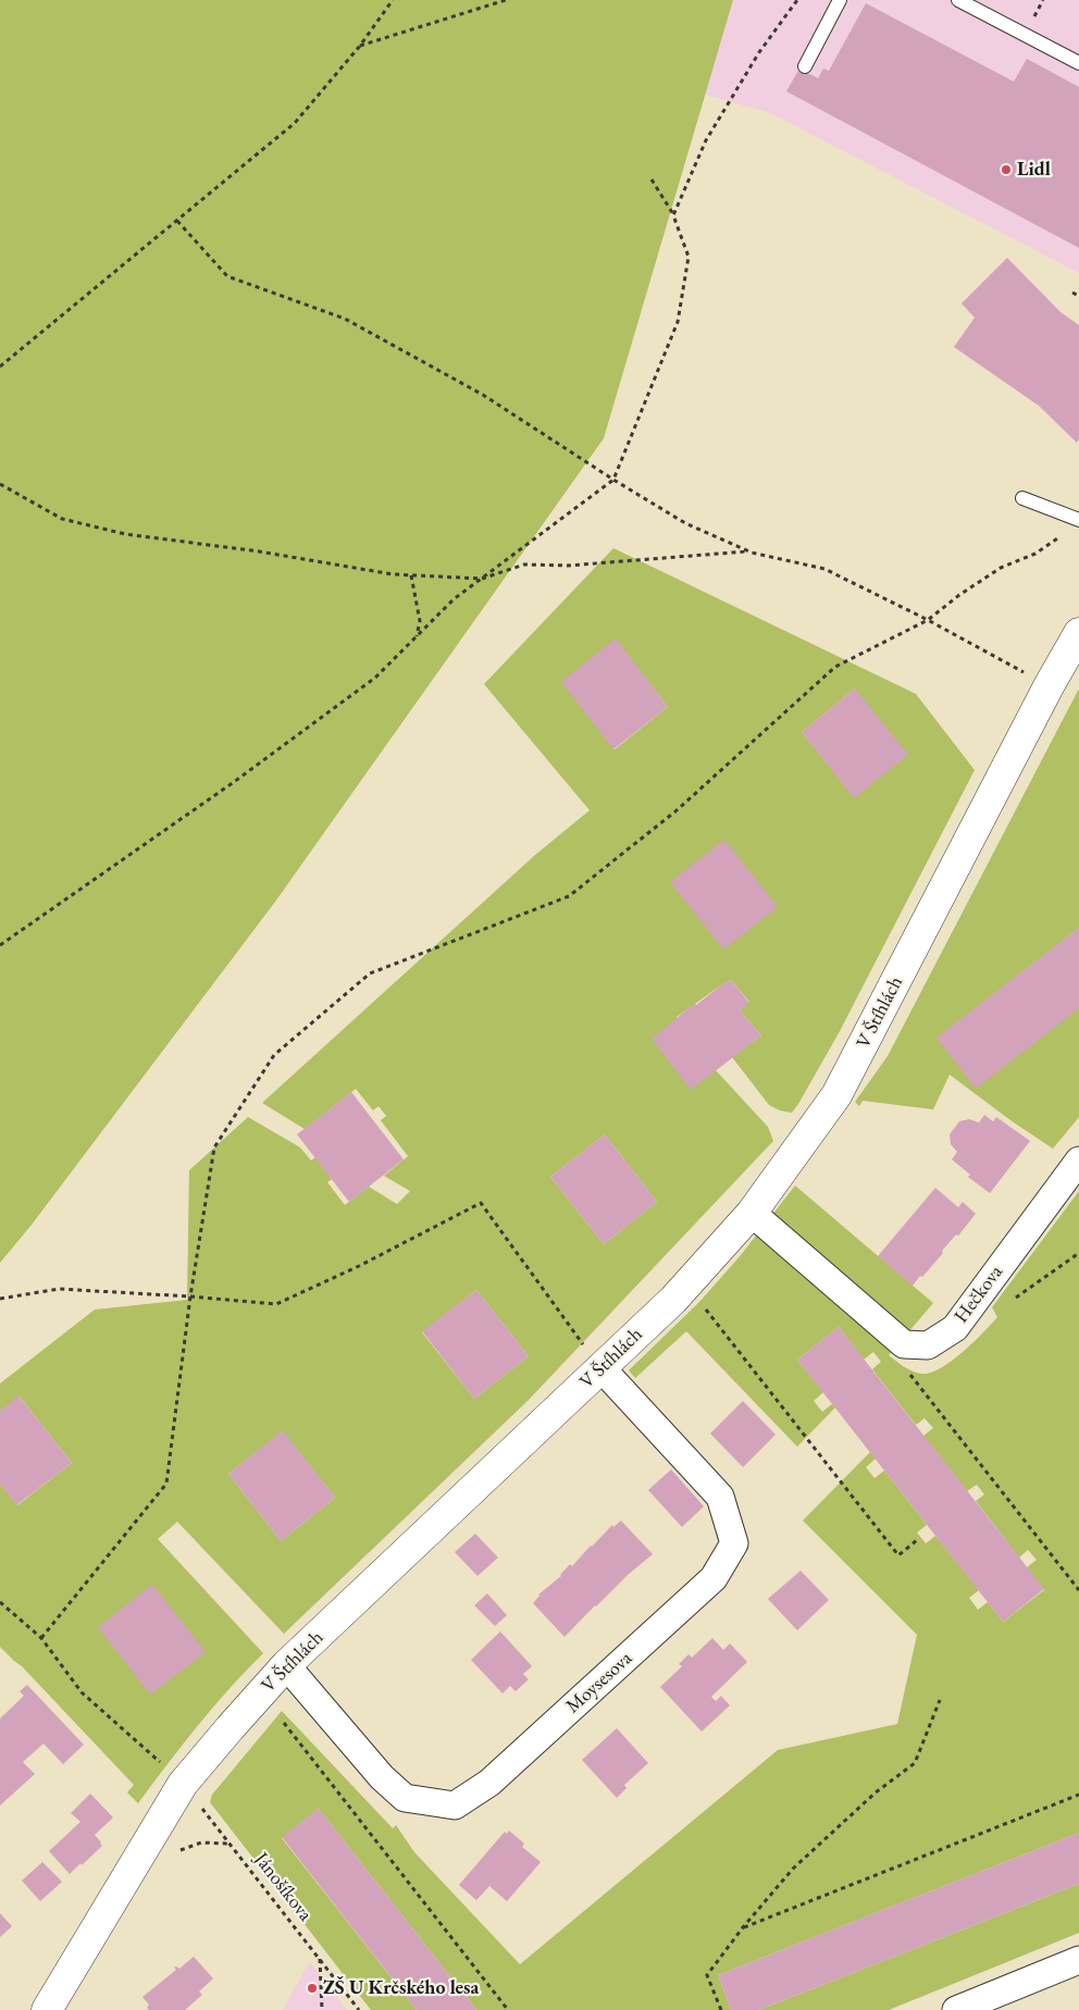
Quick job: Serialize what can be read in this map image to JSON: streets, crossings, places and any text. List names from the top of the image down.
{
  "streets": {
    "street": ["V Štíhlách", "Hečkova", "Moysesova"],
    "path": ["Jánošíkova"]
  },
  "crossings": [
    ["V Štíhlách", "Hečkova"],
    ["V Štíhlách", "Moysesova"],
    ["V Štíhlách", "Jánošíkova"]
  ],
  "places": ["Lidl", "ZŠ U Krčského lesa"]
}
